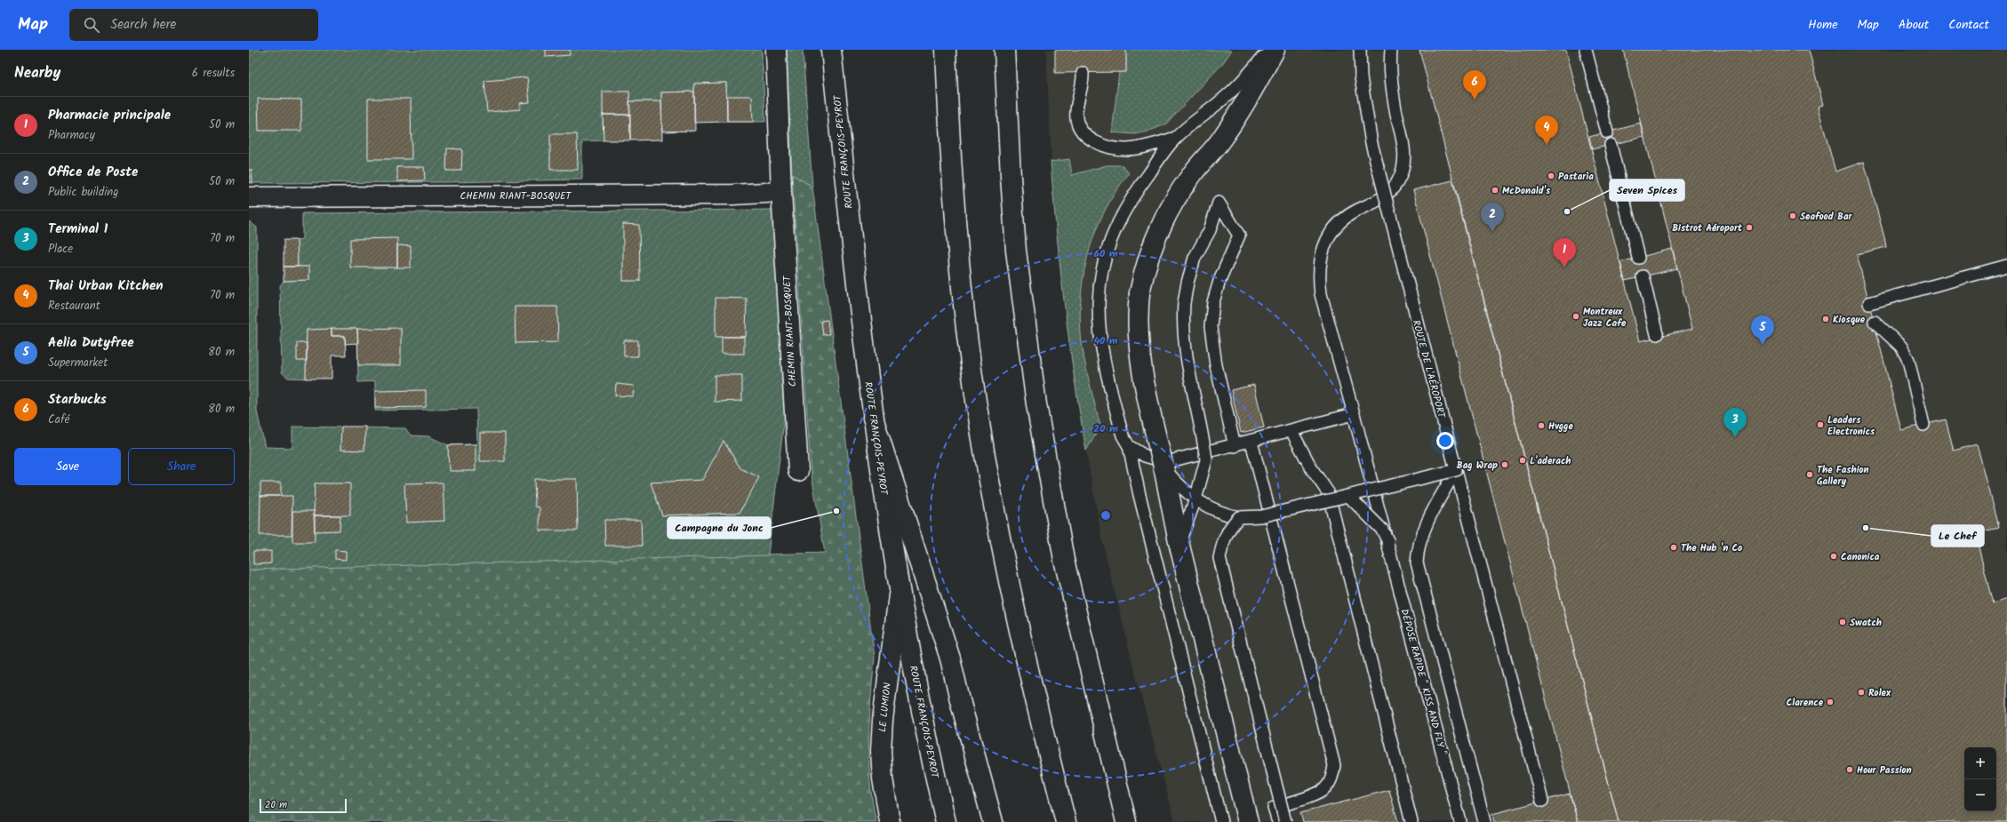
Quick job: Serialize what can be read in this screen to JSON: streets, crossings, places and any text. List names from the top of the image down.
{
  "streets": {
    "main road": ["ROUTE FRANÇOIS-PEYROT", "CHEMIN RIANT-BOSQUET", "LE LUMION"],
    "lane": ["ROUTE DE L'AÉROPORT", "DÉPOSE RAPIDE \" KISS AND FLY \""]
  },
  "crossings": [
    ["ROUTE FRANÇOIS-PEYROT", "LE LUMION"]
  ],
  "places": [
    "Pastarìa",
    "McDonald's",
    "Seven Spices",
    "Seafood Bar",
    "Bistrot Aéroport",
    "Montreux Jazz Cafe",
    "Kiosque",
    "Leaders Electronics",
    "Hvgge",
    "L'aderach",
    "Bag Wrap",
    "The Fashion Gallery",
    "Campagne du Jonc",
    "Le Chef",
    "The Hub 'n Co",
    "Canonica",
    "Swatch",
    "Rolex",
    "Clarence",
    "Hour Passion"
  ],
  "scale_bar": "20 m",
  "page": {
    "header": "Map",
    "search": "Search here",
    "nav": [
      "Home",
      "Map",
      "About",
      "Contact"
    ],
    "heading": ["Nearby", "6 results"],
    "pins": [
      "6",
      "4",
      "2",
      "1",
      "5",
      "3"
    ],
    "list": [
      {
        "mark": "1",
        "name": "Pharmacie principale",
        "note": "Pharmacy",
        "value": "50 m"
      },
      {
        "mark": "2",
        "name": "Office de Poste",
        "note": "Public building",
        "value": "50 m"
      },
      {
        "mark": "3",
        "name": "Terminal 1",
        "note": "Place",
        "value": "70 m"
      },
      {
        "mark": "4",
        "name": "Thai Urban Kitchen",
        "note": "Restaurant",
        "value": "70 m"
      },
      {
        "mark": "5",
        "name": "Aelia Dutyfree",
        "note": "Supermarket",
        "value": "80 m"
      },
      {
        "mark": "6",
        "name": "Starbucks",
        "note": "Café",
        "value": "80 m"
      }
    ],
    "buttons": ["Save", "Share"],
    "map_buttons": ["+", "−"],
    "scale": "20 m"
  },
  "rings": ["60 m", "40 m", "20 m"]
}
